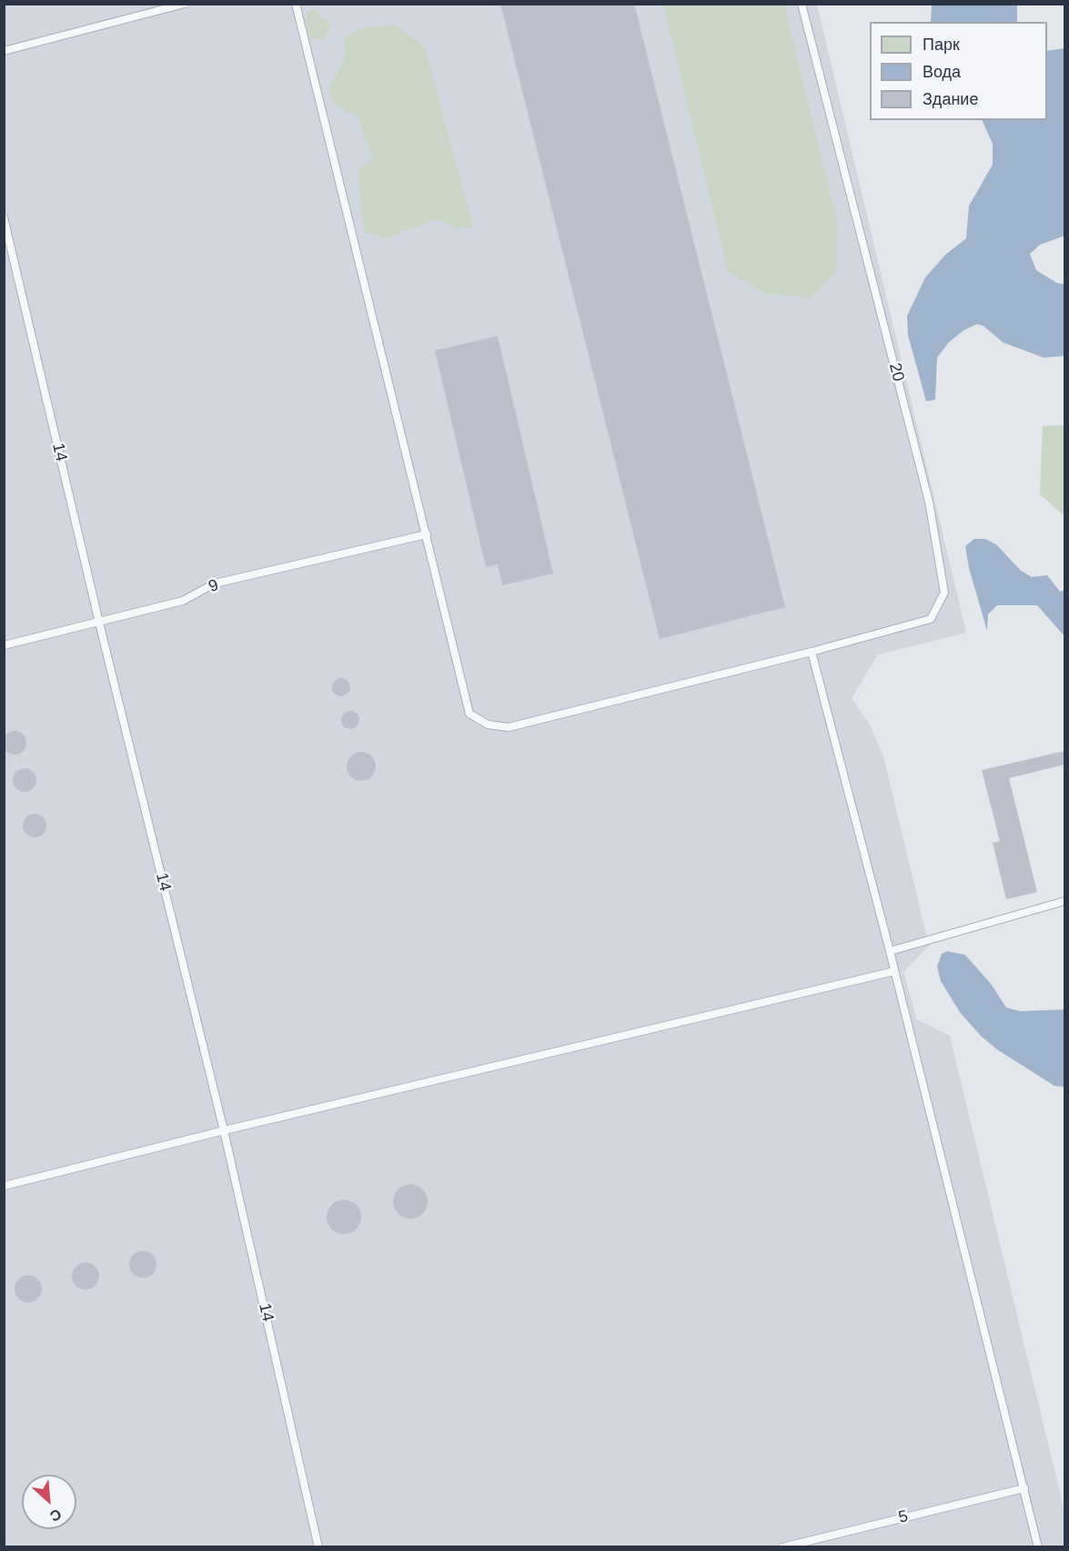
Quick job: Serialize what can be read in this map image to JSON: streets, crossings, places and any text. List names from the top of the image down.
{
  "streets": {
    "lane": [
      "20",
      "14",
      "9",
      "5"
    ]
  },
  "crossings": [
    ["20", "9"],
    ["14", "9"]
  ],
  "legend": ["Парк", "Вода", "Здание"],
  "north": "bottom right"
}
